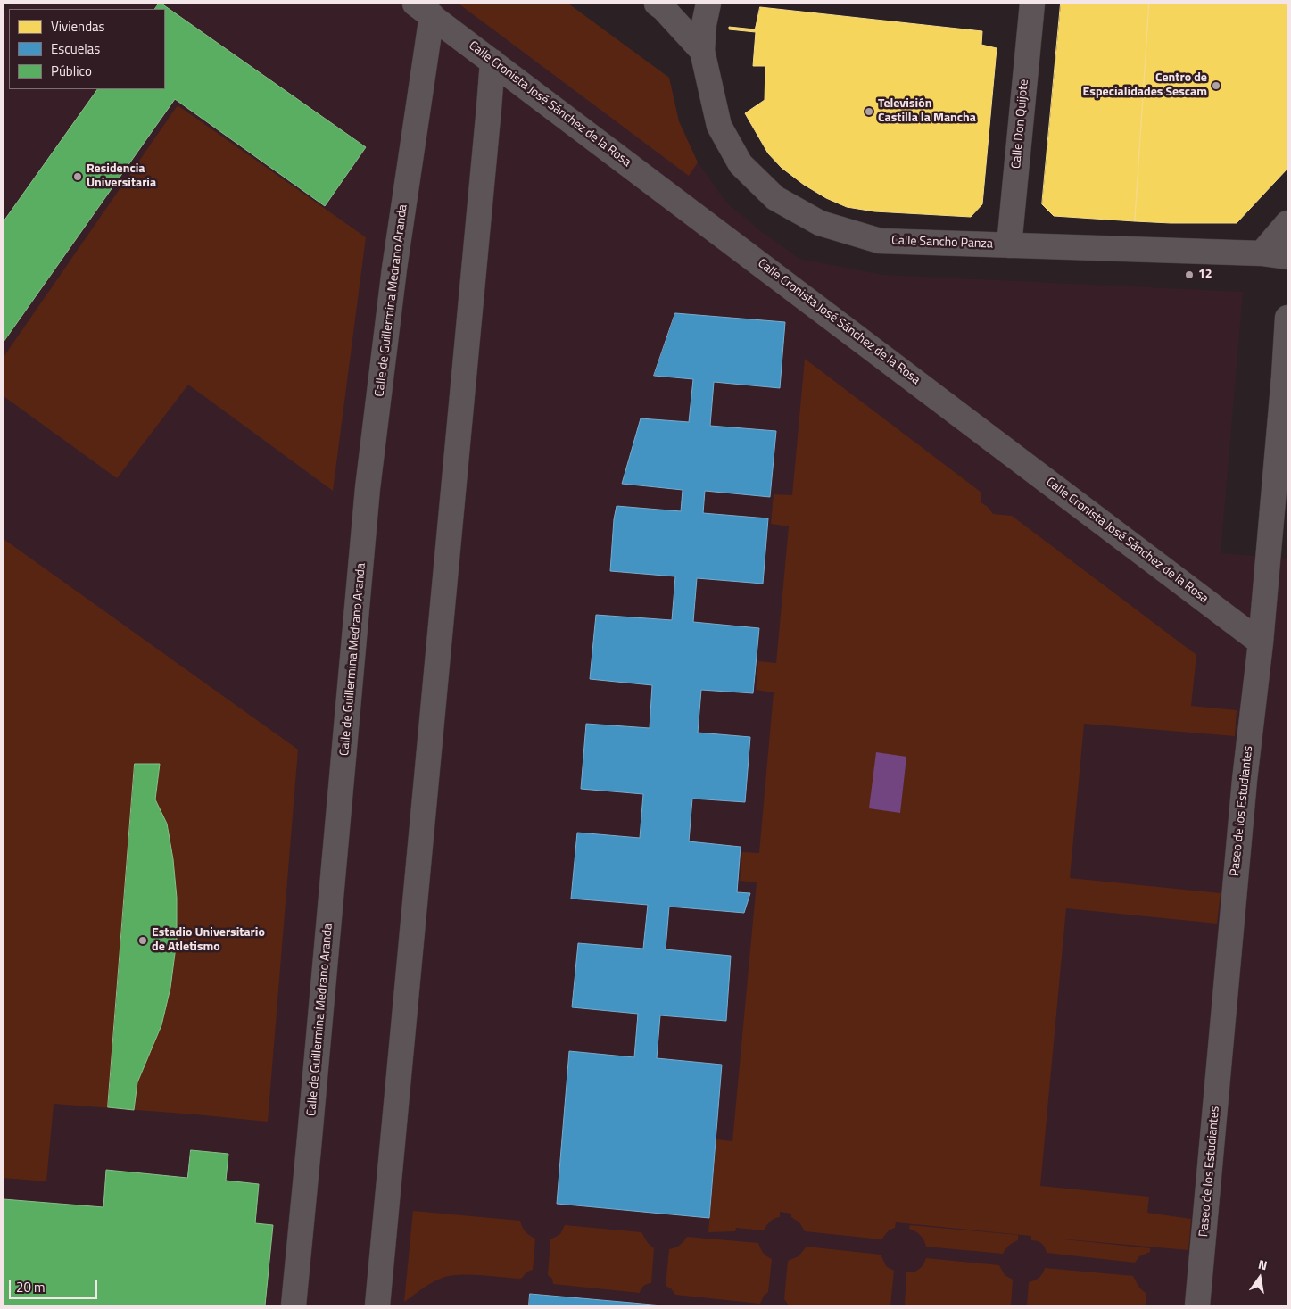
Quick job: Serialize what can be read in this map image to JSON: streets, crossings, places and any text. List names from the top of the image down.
{
  "streets": {
    "street": [
      "Calle Cronista José Sánchez de la Rosa",
      "Calle Don Quijote",
      "Calle Sancho Panza",
      "Calle de Guillermina Medrano Aranda",
      "Paseo de los Estudiantes"
    ]
  },
  "crossings": [
    ["Calle Cronista José Sánchez de la Rosa", "Calle de Guillermina Medrano Aranda"],
    ["Calle Cronista José Sánchez de la Rosa", "Paseo de los Estudiantes"],
    ["Calle Don Quijote", "Calle Sancho Panza"]
  ],
  "places": [
    "Centro de Especialidades Sescam",
    "Televisión Castilla la Mancha",
    "Residencia Universitaria",
    "12",
    "Estadio Universitario de Atletismo"
  ],
  "legend": ["Viviendas", "Escuelas", "Público"],
  "scale_bar": "20 m",
  "north": "top"
}
